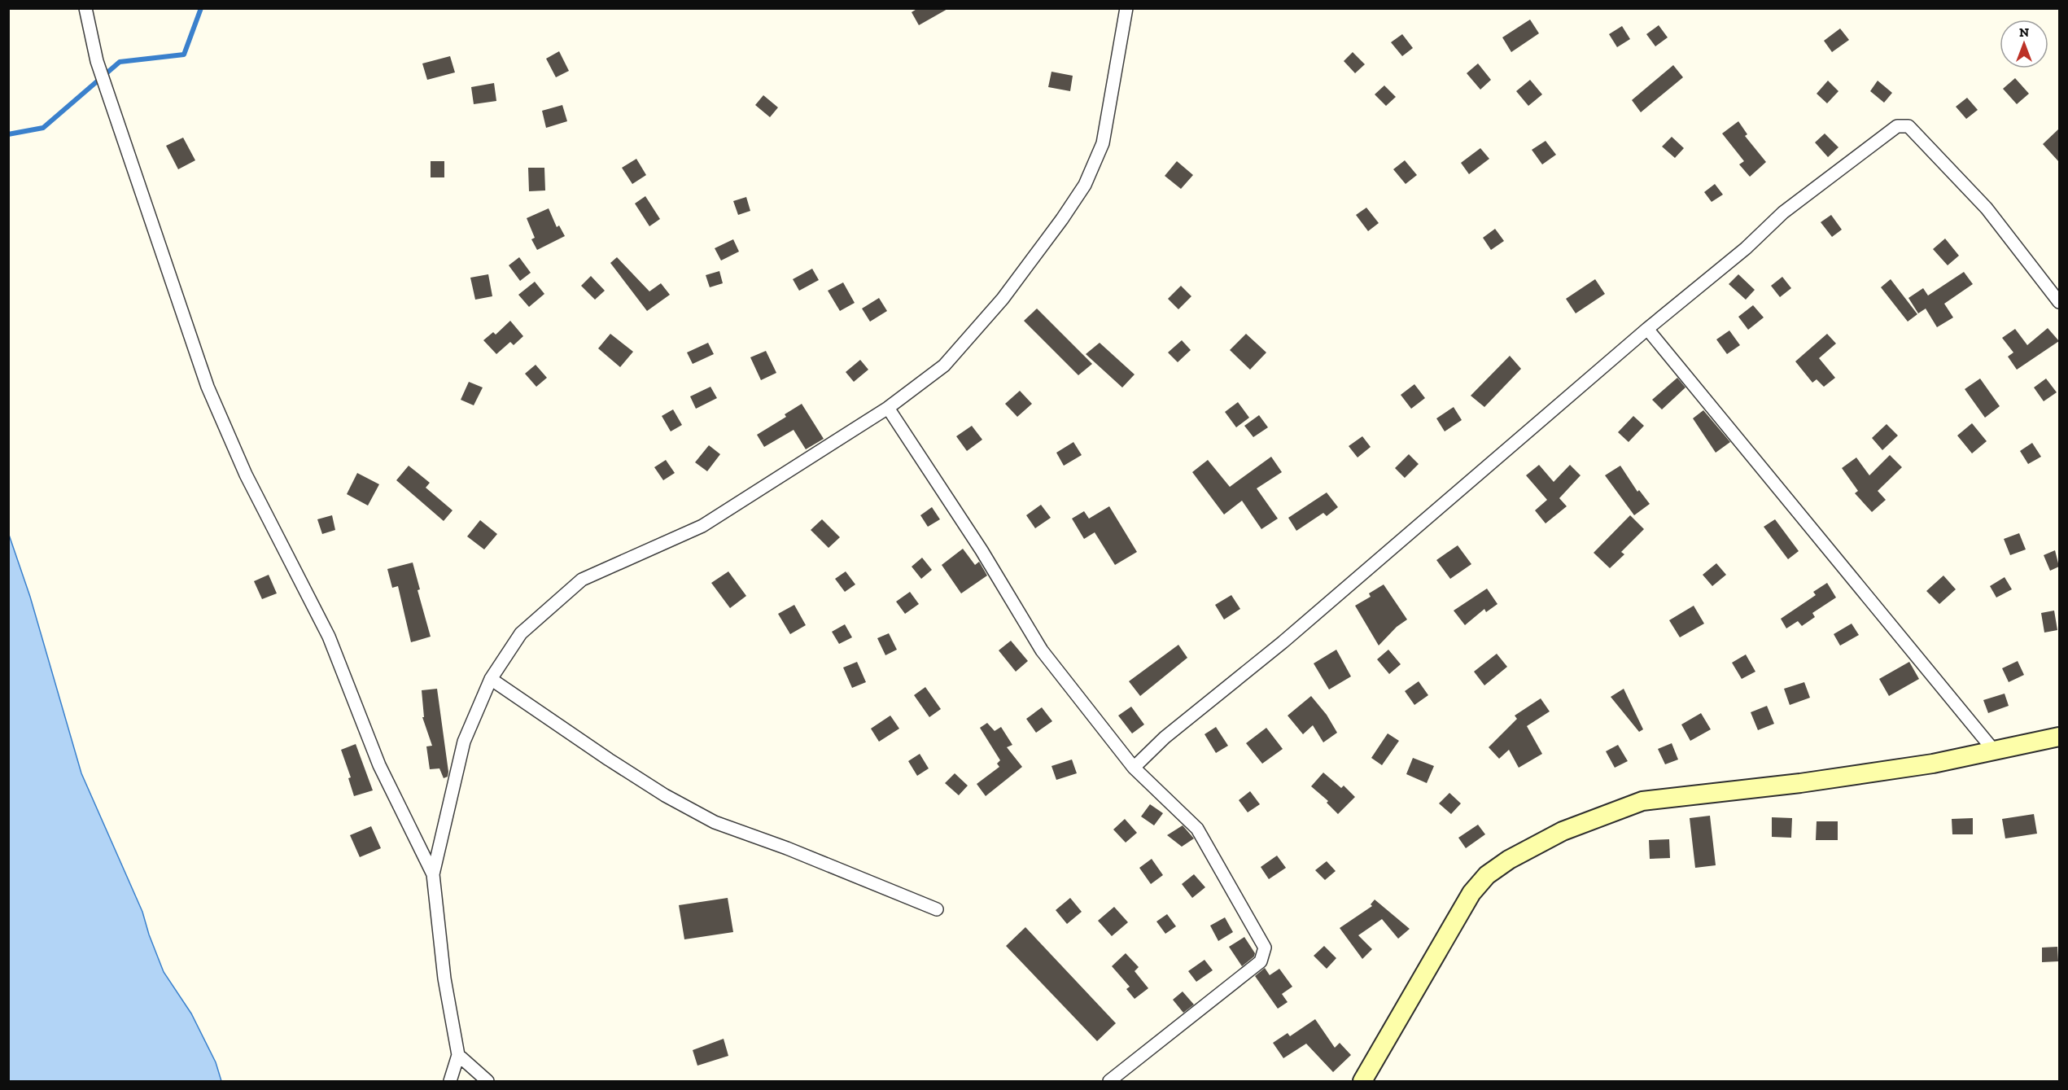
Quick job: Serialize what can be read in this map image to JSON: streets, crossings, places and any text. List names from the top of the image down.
{
  "north": "top"
}
